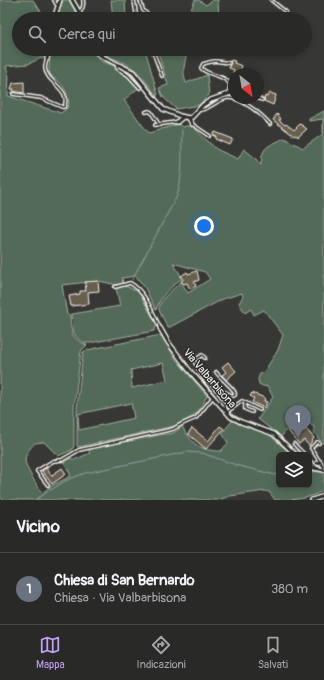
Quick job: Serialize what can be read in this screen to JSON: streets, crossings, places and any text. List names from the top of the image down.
{
  "streets": {
    "street": ["Via Valbarbisona"]
  },
  "north": "bottom right",
  "page": {
    "search": "Cerca qui",
    "pins": "1",
    "heading": "Vicino",
    "list": [
      {
        "mark": "1",
        "name": "Chiesa di San Bernardo",
        "note": "Chiesa · Via Valbarbisona",
        "value": "380 m"
      }
    ],
    "nav": ["Mappa", "Indicazioni", "Salvati"]
  }
}
